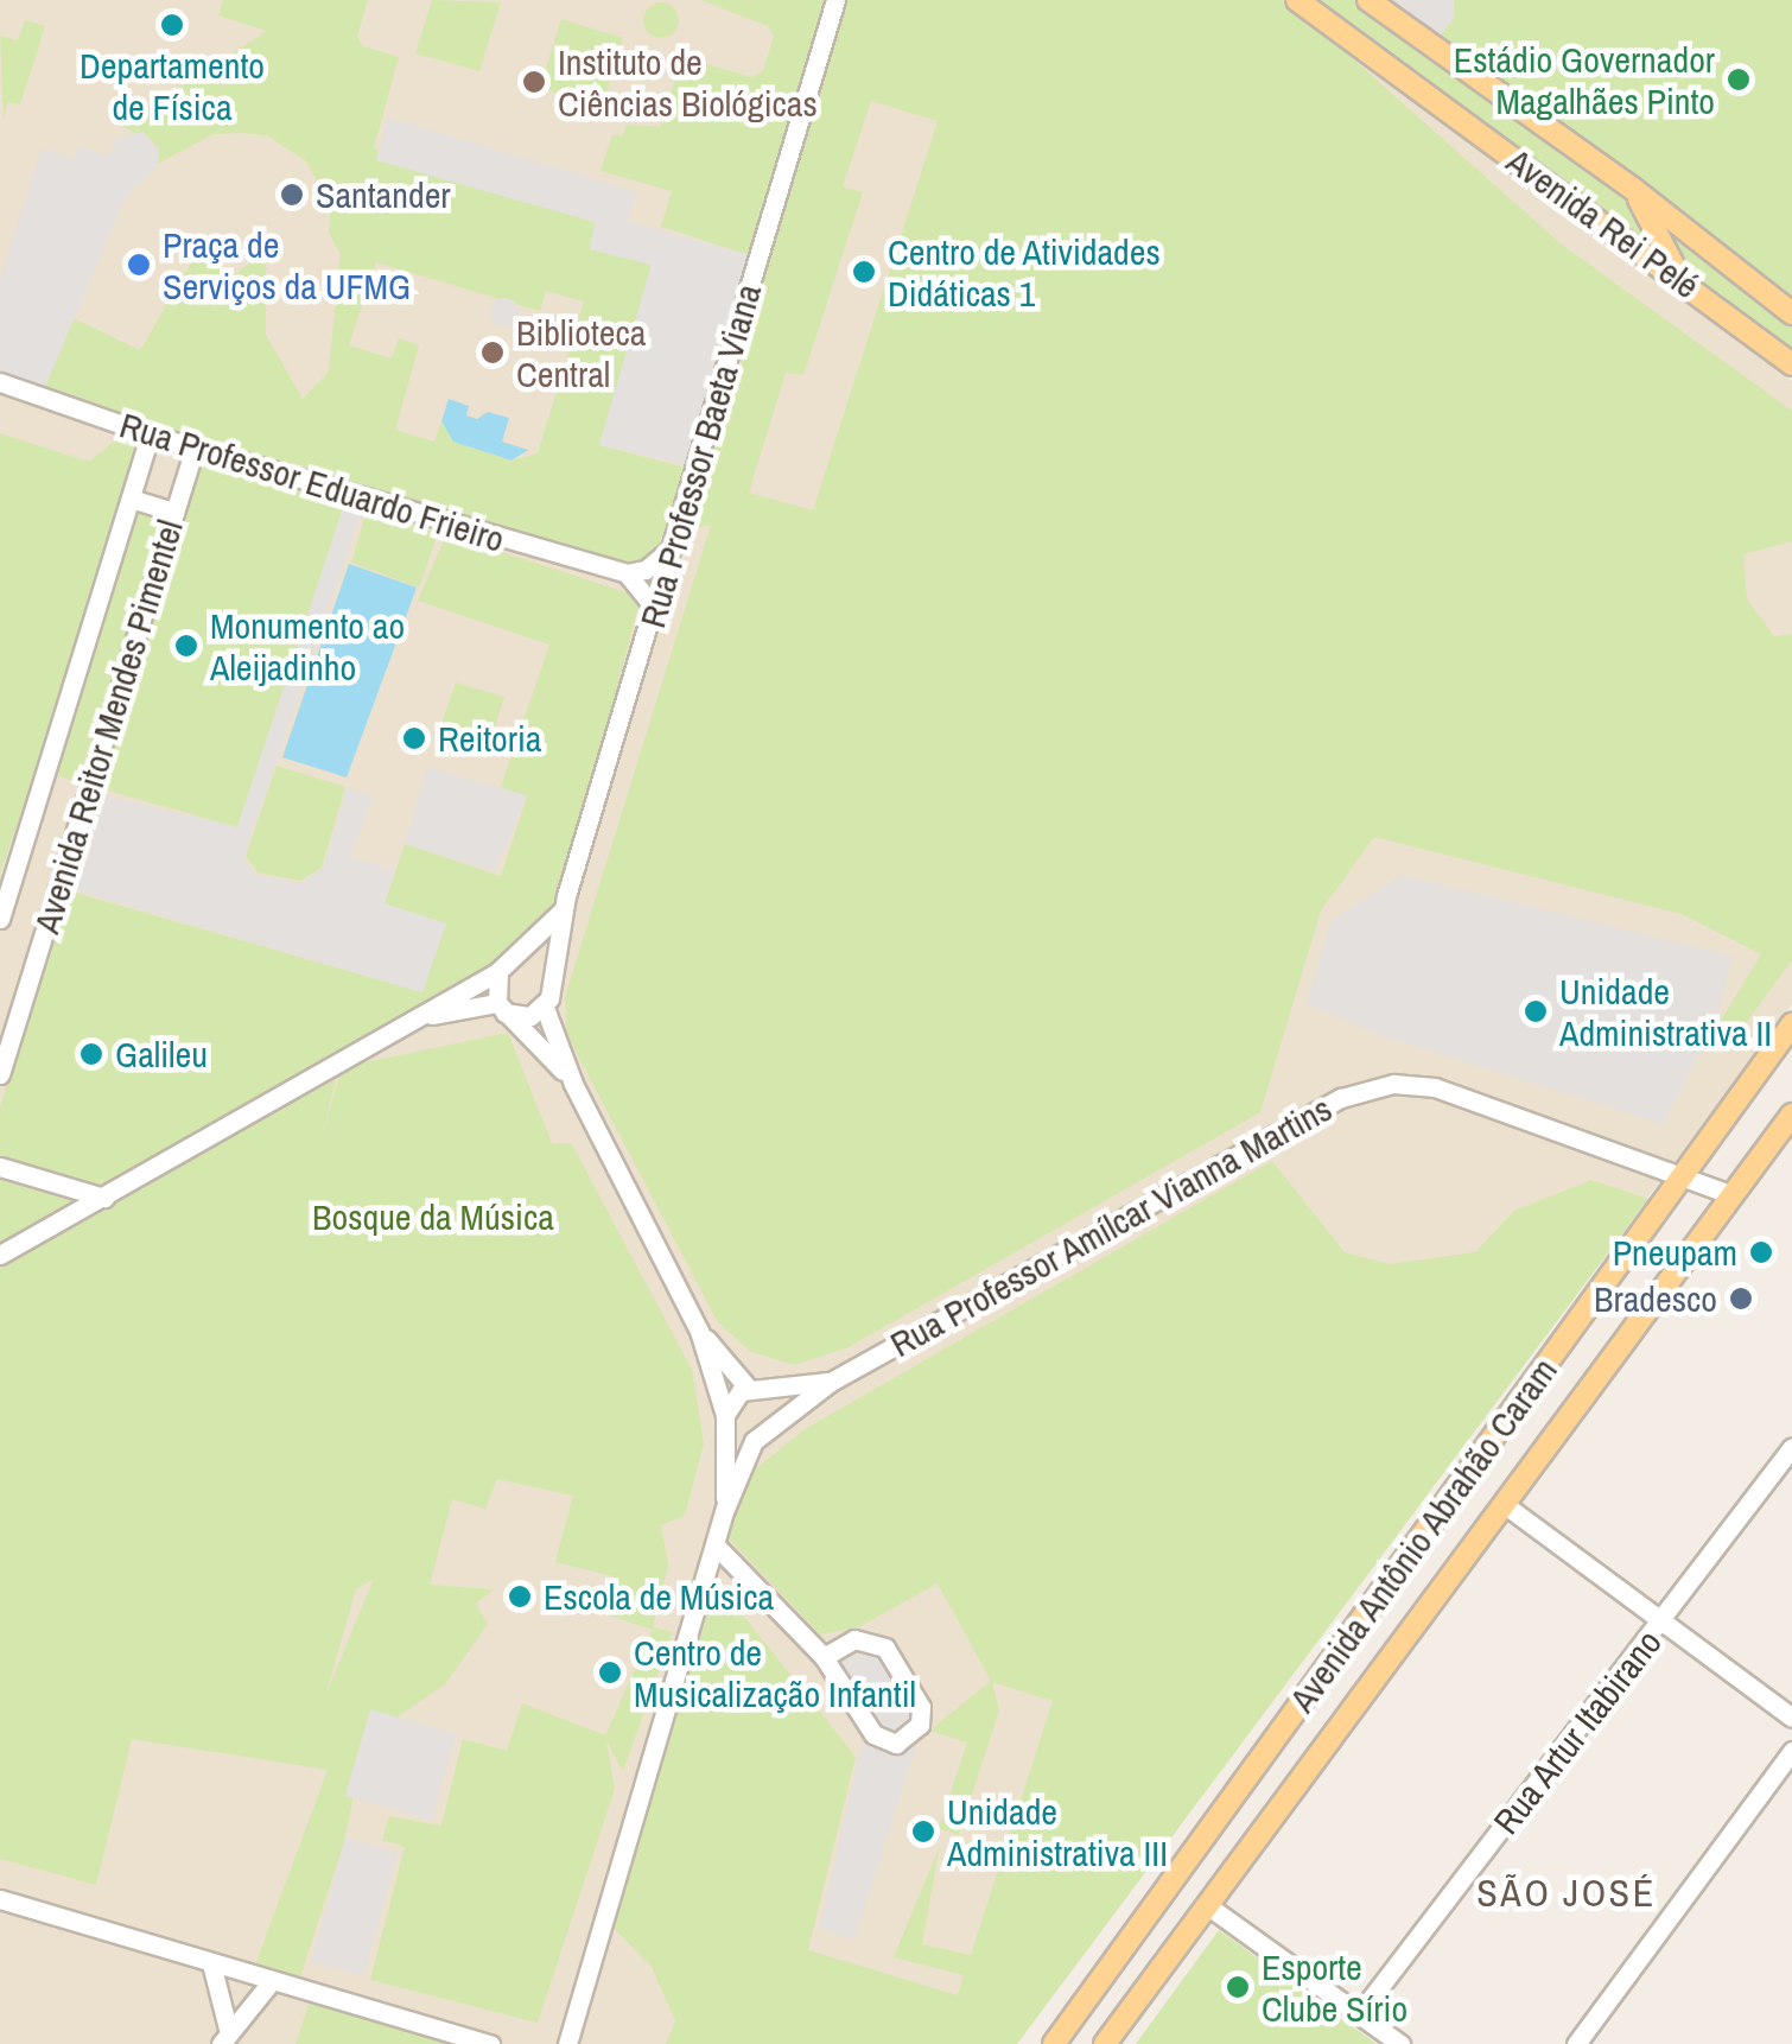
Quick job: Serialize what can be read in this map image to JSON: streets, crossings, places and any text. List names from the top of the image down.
{
  "streets": {
    "main road": ["Avenida Rei Pelé", "Avenida Antônio Abrahão Caram"],
    "street": [
      "Rua Professor Baeta Viana",
      "Rua Professor Eduardo Frieiro",
      "Avenida Reitor Mendes Pimentel",
      "Rua Professor Amílcar Vianna Martins",
      "Rua Artur Itabirano"
    ]
  },
  "crossings": [
    ["Rua Professor Eduardo Frieiro", "Avenida Reitor Mendes Pimentel"],
    ["Rua Professor Amílcar Vianna Martins", "Avenida Antônio Abrahão Caram"]
  ],
  "districts": ["SÃO JOSÉ"],
  "parks": ["Bosque da Música"],
  "places": [
    "Departamento de Física",
    "Estádio Governador Magalhães Pinto",
    "Instituto de Ciências Biológicas",
    "Santander",
    "Praça de Serviços da UFMG",
    "Centro de Atividades Didáticas 1",
    "Biblioteca Central",
    "Monumento ao Aleijadinho",
    "Reitoria",
    "Unidade Administrativa II",
    "Galileu",
    "Pneupam",
    "Bradesco",
    "Escola de Música",
    "Centro de Musicalização Infantil",
    "Unidade Administrativa III",
    "Esporte Clube Sírio"
  ]
}
